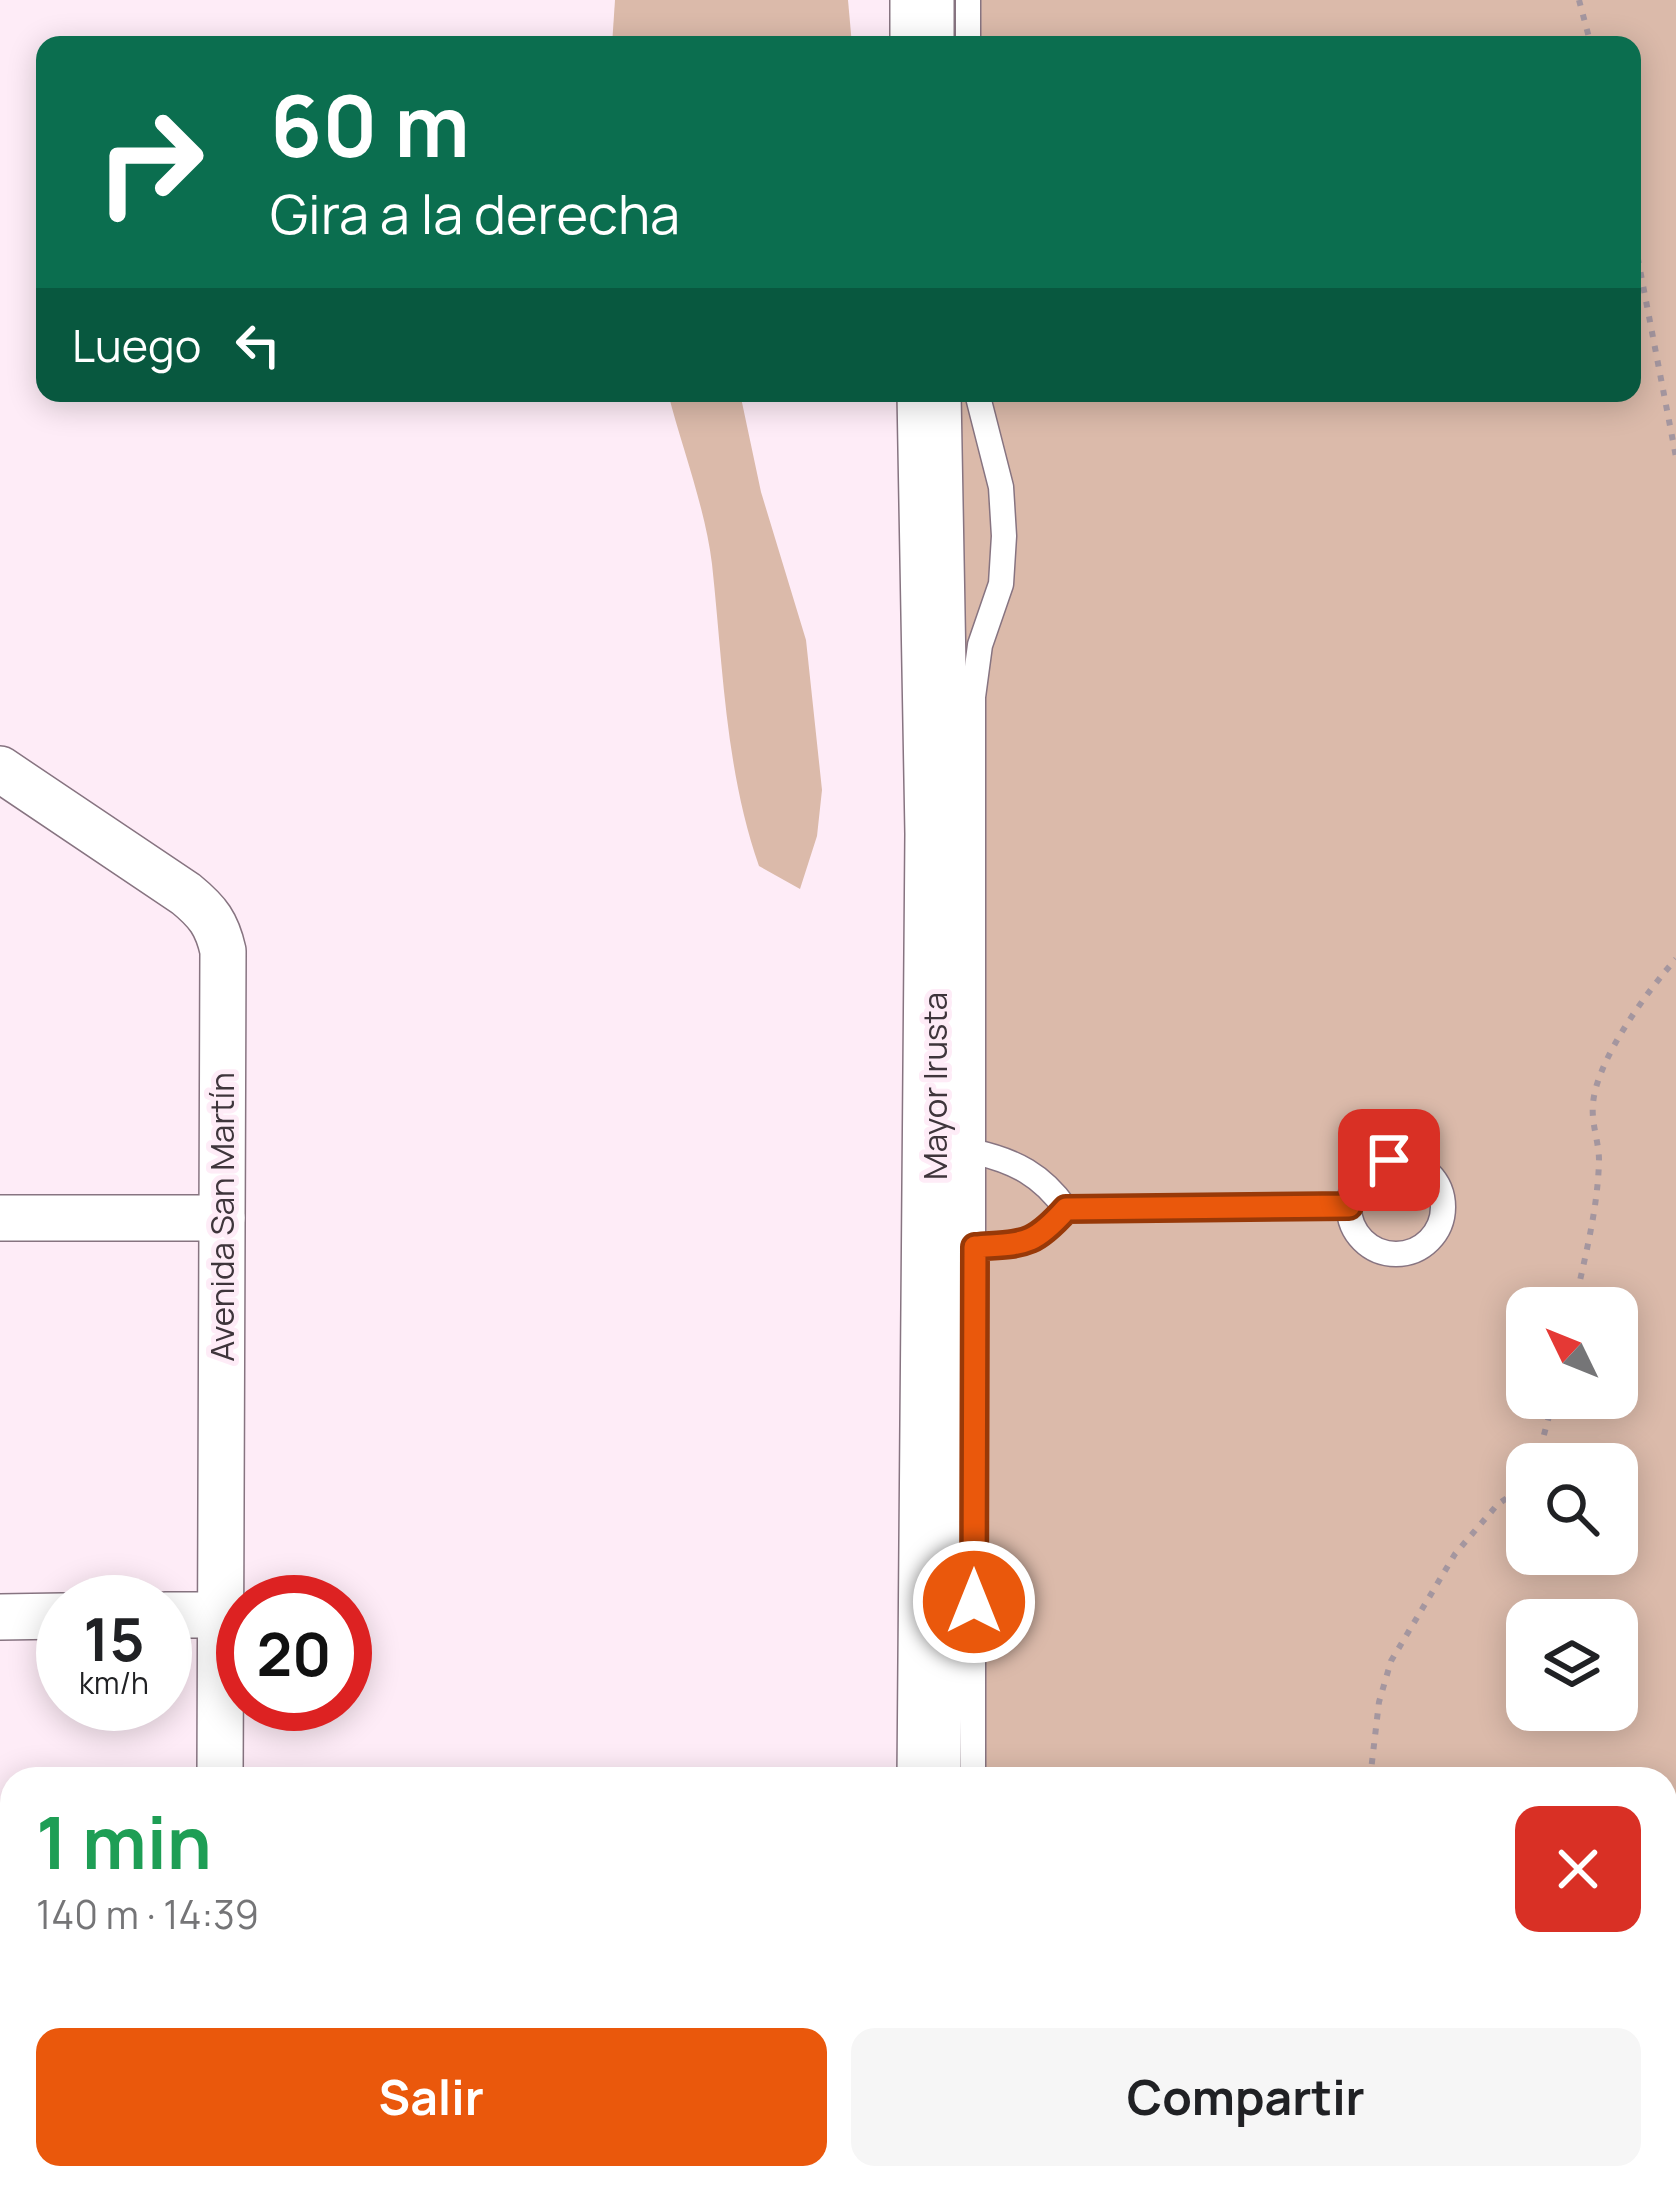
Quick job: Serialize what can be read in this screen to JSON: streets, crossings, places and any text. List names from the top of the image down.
{
  "streets": {
    "main road": ["Mayor Irusta"],
    "street": ["Avenida San Martín"]
  },
  "north": "top left",
  "page": {
    "turn": ["60 m", "Gira a la derecha"],
    "then": "Luego",
    "speed": "15 km/h",
    "limit": "20",
    "heading": ["1 min", "140 m · 14:39"],
    "buttons": ["Salir", "Compartir"]
  }
}
